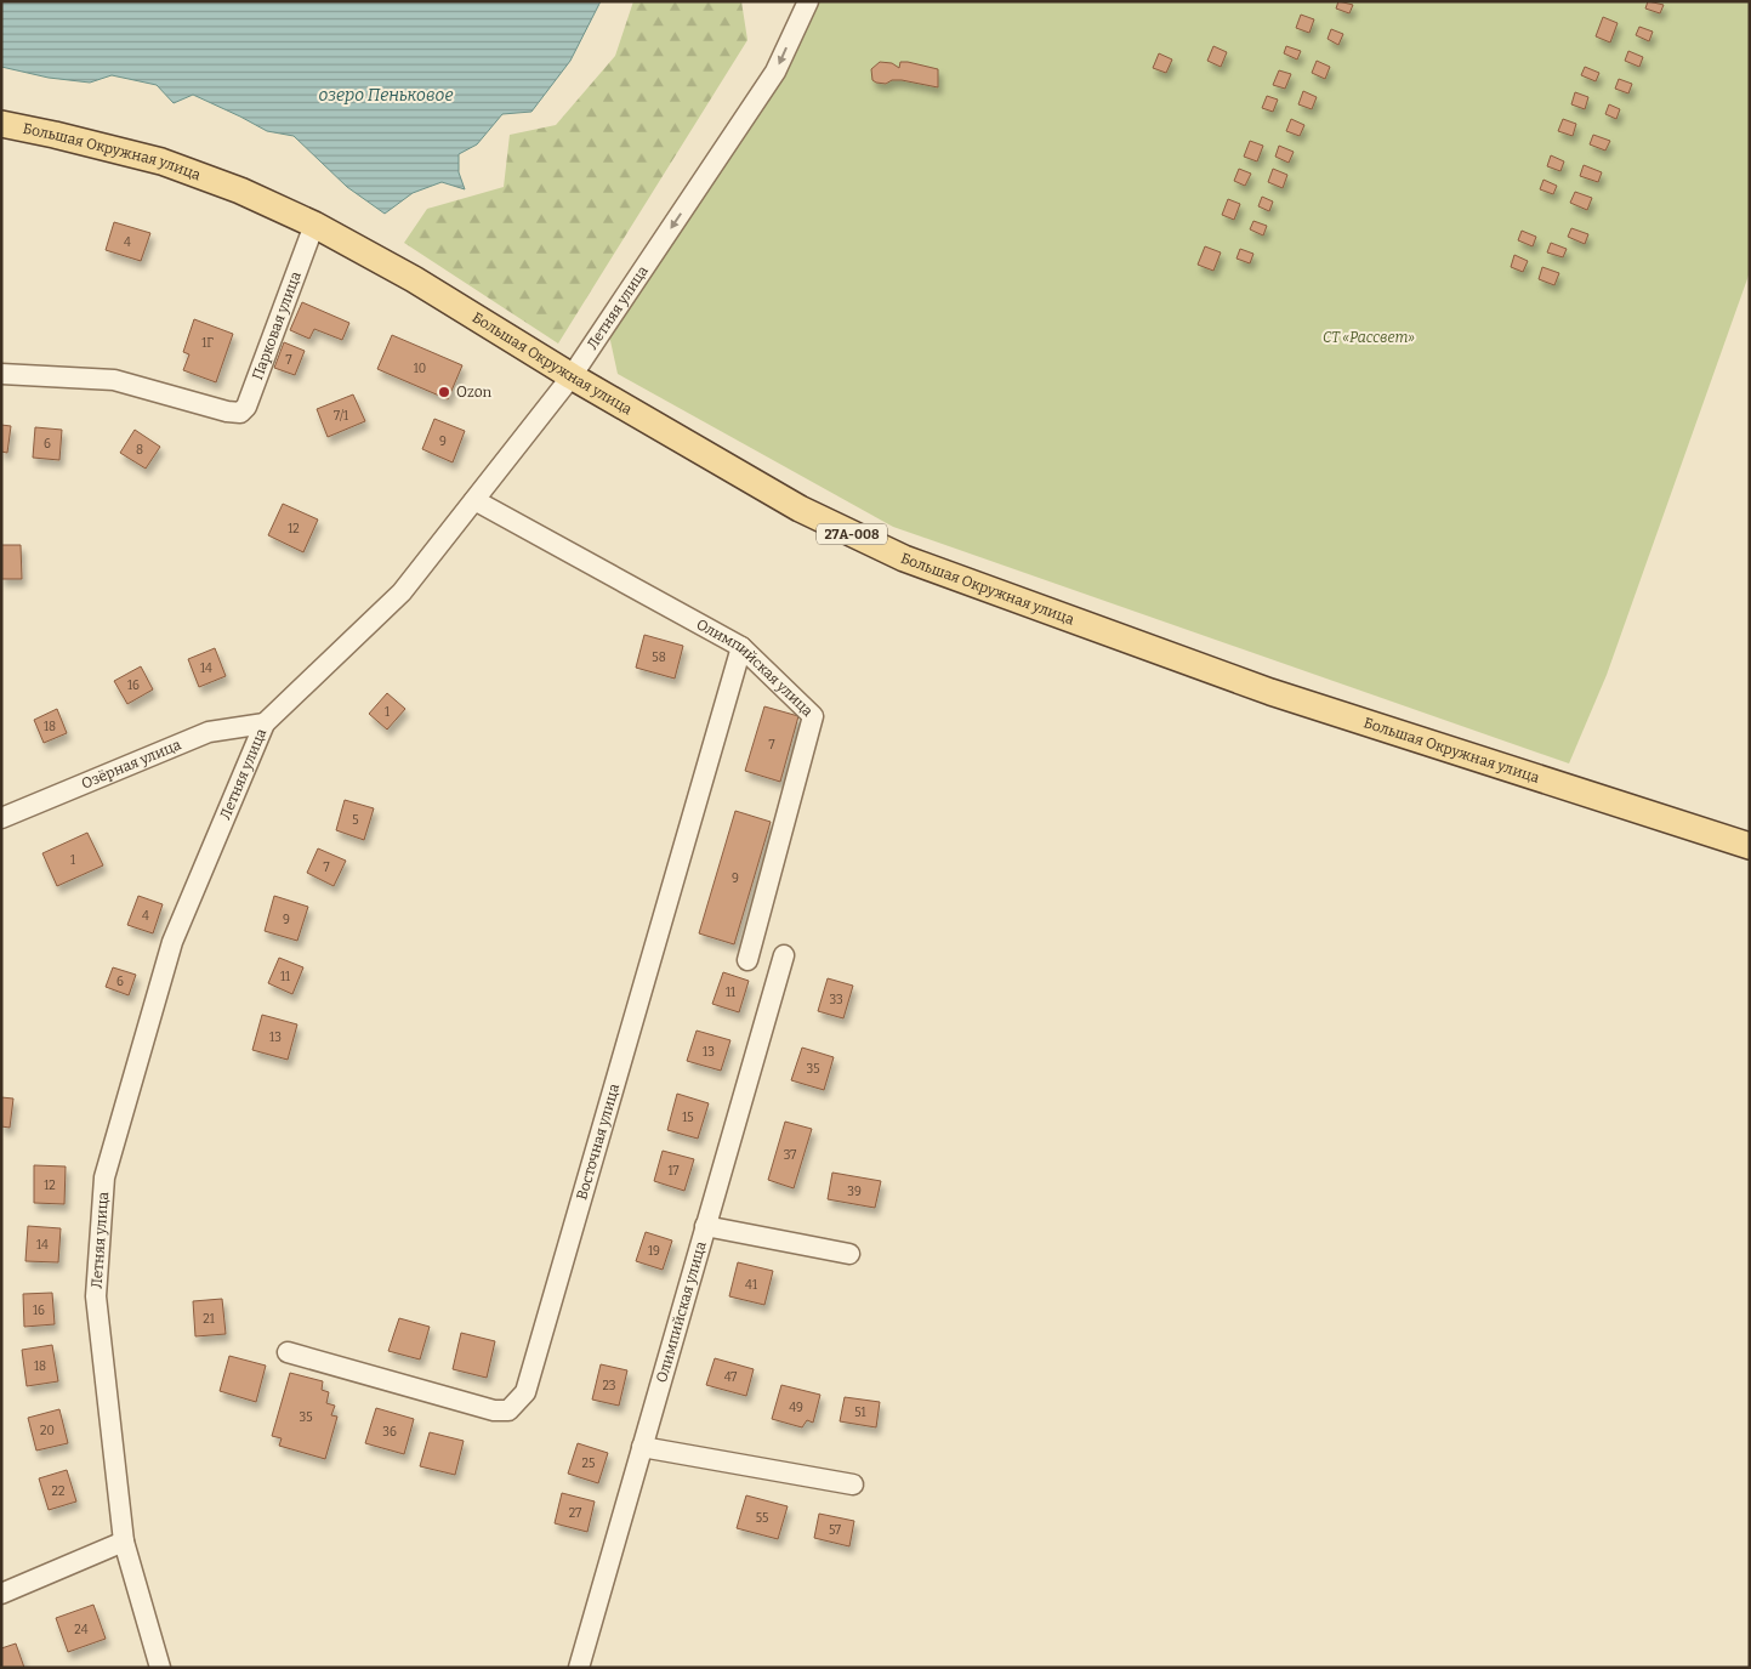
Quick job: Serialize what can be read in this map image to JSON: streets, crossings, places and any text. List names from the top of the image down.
{
  "streets": {
    "main road": ["Большая Окружная улица", "27А-008"],
    "street": [
      "Летняя улица",
      "Парковая улица",
      "Олимпийская улица",
      "Озёрная улица",
      "Восточная улица"
    ]
  },
  "crossings": [
    ["Большая Окружная улица", "Летняя улица"],
    ["Большая Окружная улица", "Парковая улица"],
    ["Летняя улица", "Олимпийская улица"],
    ["Летняя улица", "Озёрная улица"],
    ["Олимпийская улица", "Восточная улица"]
  ],
  "water": ["озеро Пеньковое"],
  "parks": ["СТ «Рассвет»"],
  "places": ["Ozon"],
  "house_numbers": [
    "4",
    "1Г",
    "7",
    "10",
    "7/1",
    "9",
    "6",
    "8",
    "12",
    "58",
    "14",
    "16",
    "1",
    "18",
    "7",
    "5",
    "1",
    "7",
    "9",
    "4",
    "9",
    "11",
    "6",
    "11",
    "33",
    "13",
    "13",
    "35",
    "15",
    "37",
    "17",
    "12",
    "39",
    "14",
    "19",
    "41",
    "16",
    "21",
    "18",
    "47",
    "23",
    "49",
    "51",
    "35",
    "20",
    "36",
    "25",
    "22",
    "27",
    "55",
    "57",
    "24"
  ]
}
